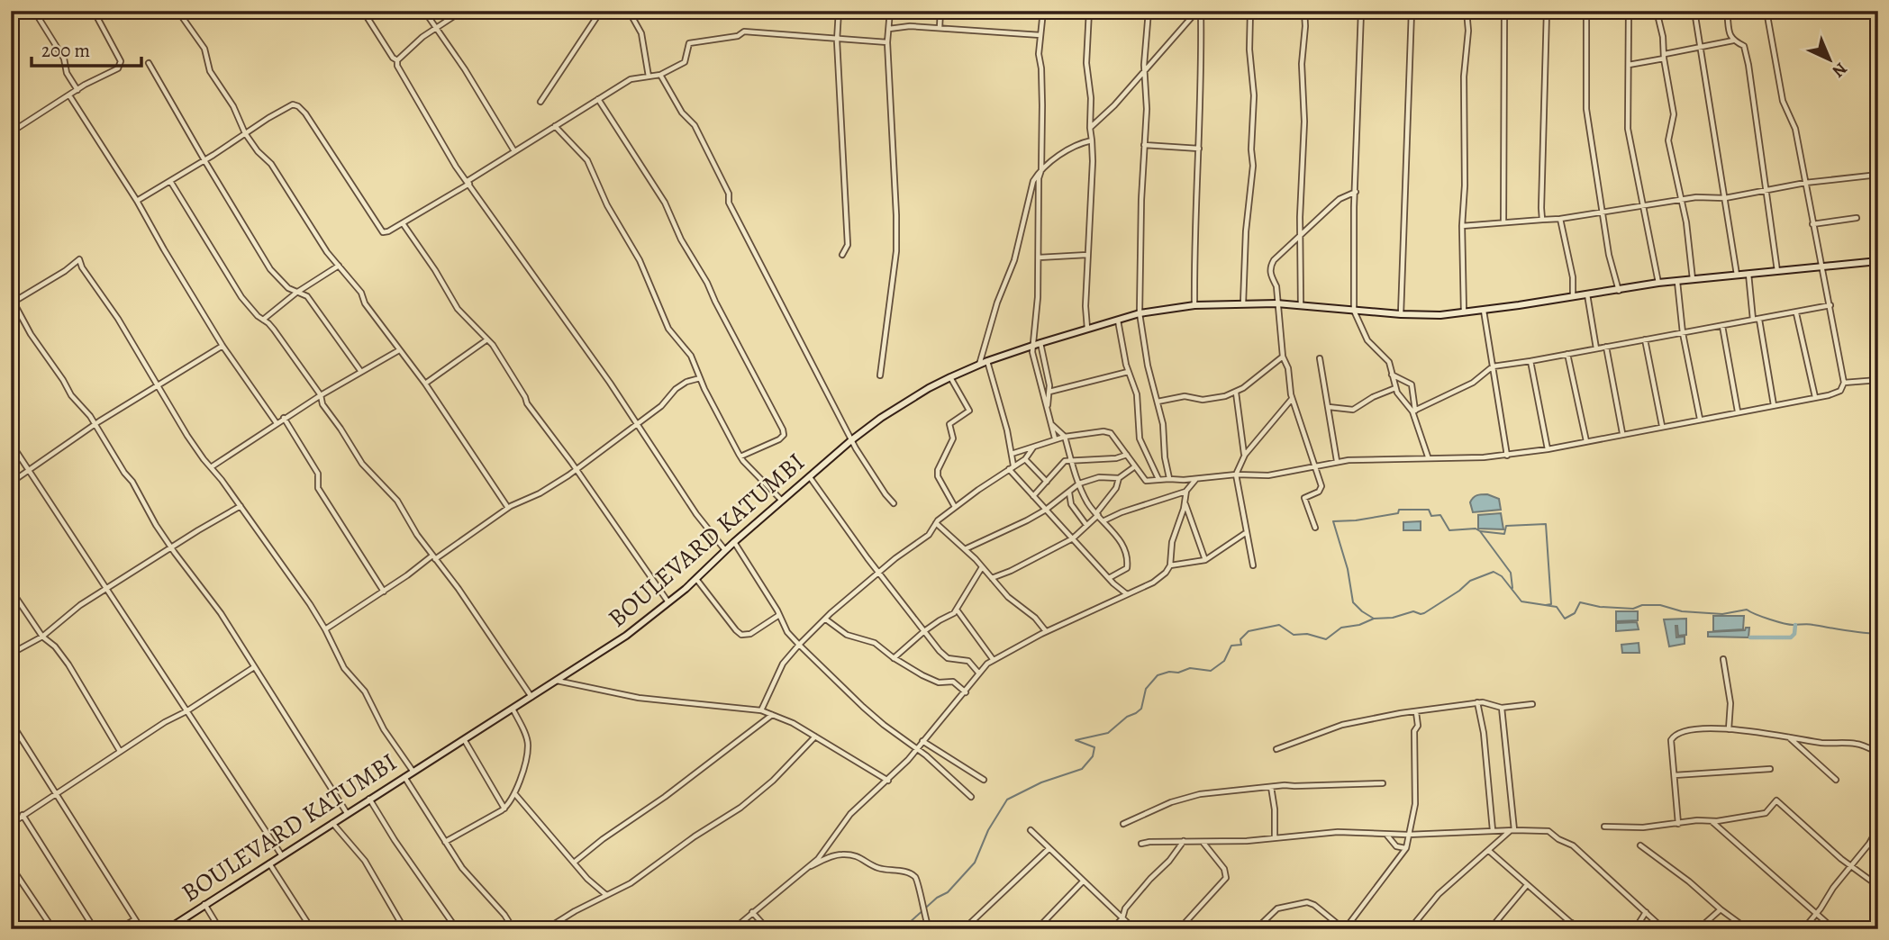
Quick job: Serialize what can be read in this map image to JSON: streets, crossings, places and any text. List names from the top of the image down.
{
  "streets": {
    "street": ["BOULEVARD KATUMBI"]
  },
  "scale_bar": "200 m",
  "north": "bottom right"
}
